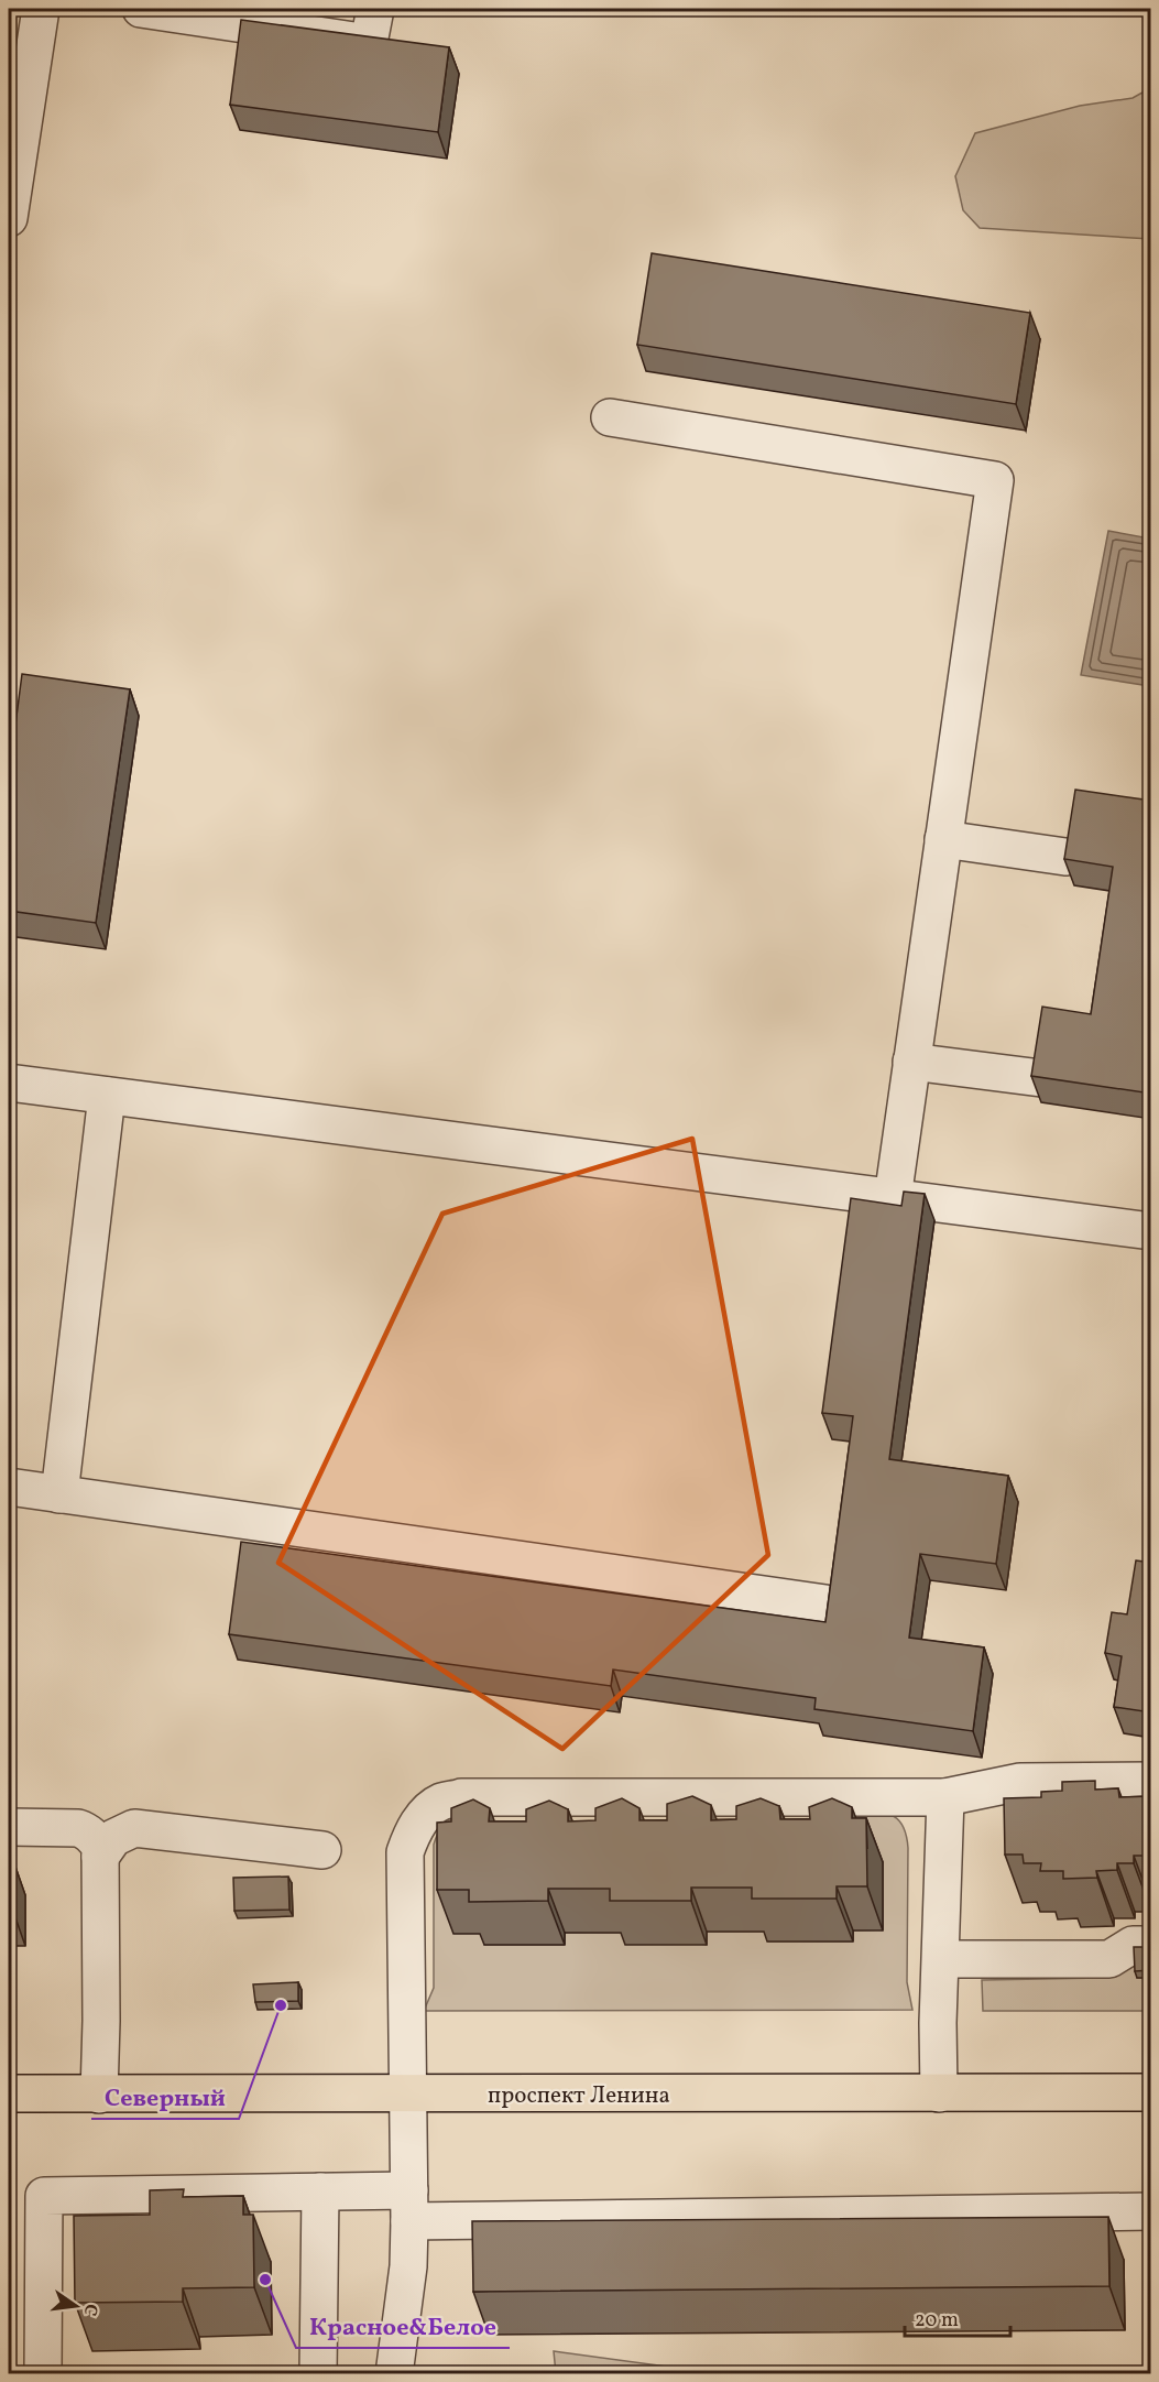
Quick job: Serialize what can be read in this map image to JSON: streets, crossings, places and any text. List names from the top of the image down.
{
  "streets": {
    "main road": ["проспект Ленина"]
  },
  "places": ["Северный", "Красное&Белое"],
  "scale_bar": "20 m",
  "north": "right"
}
